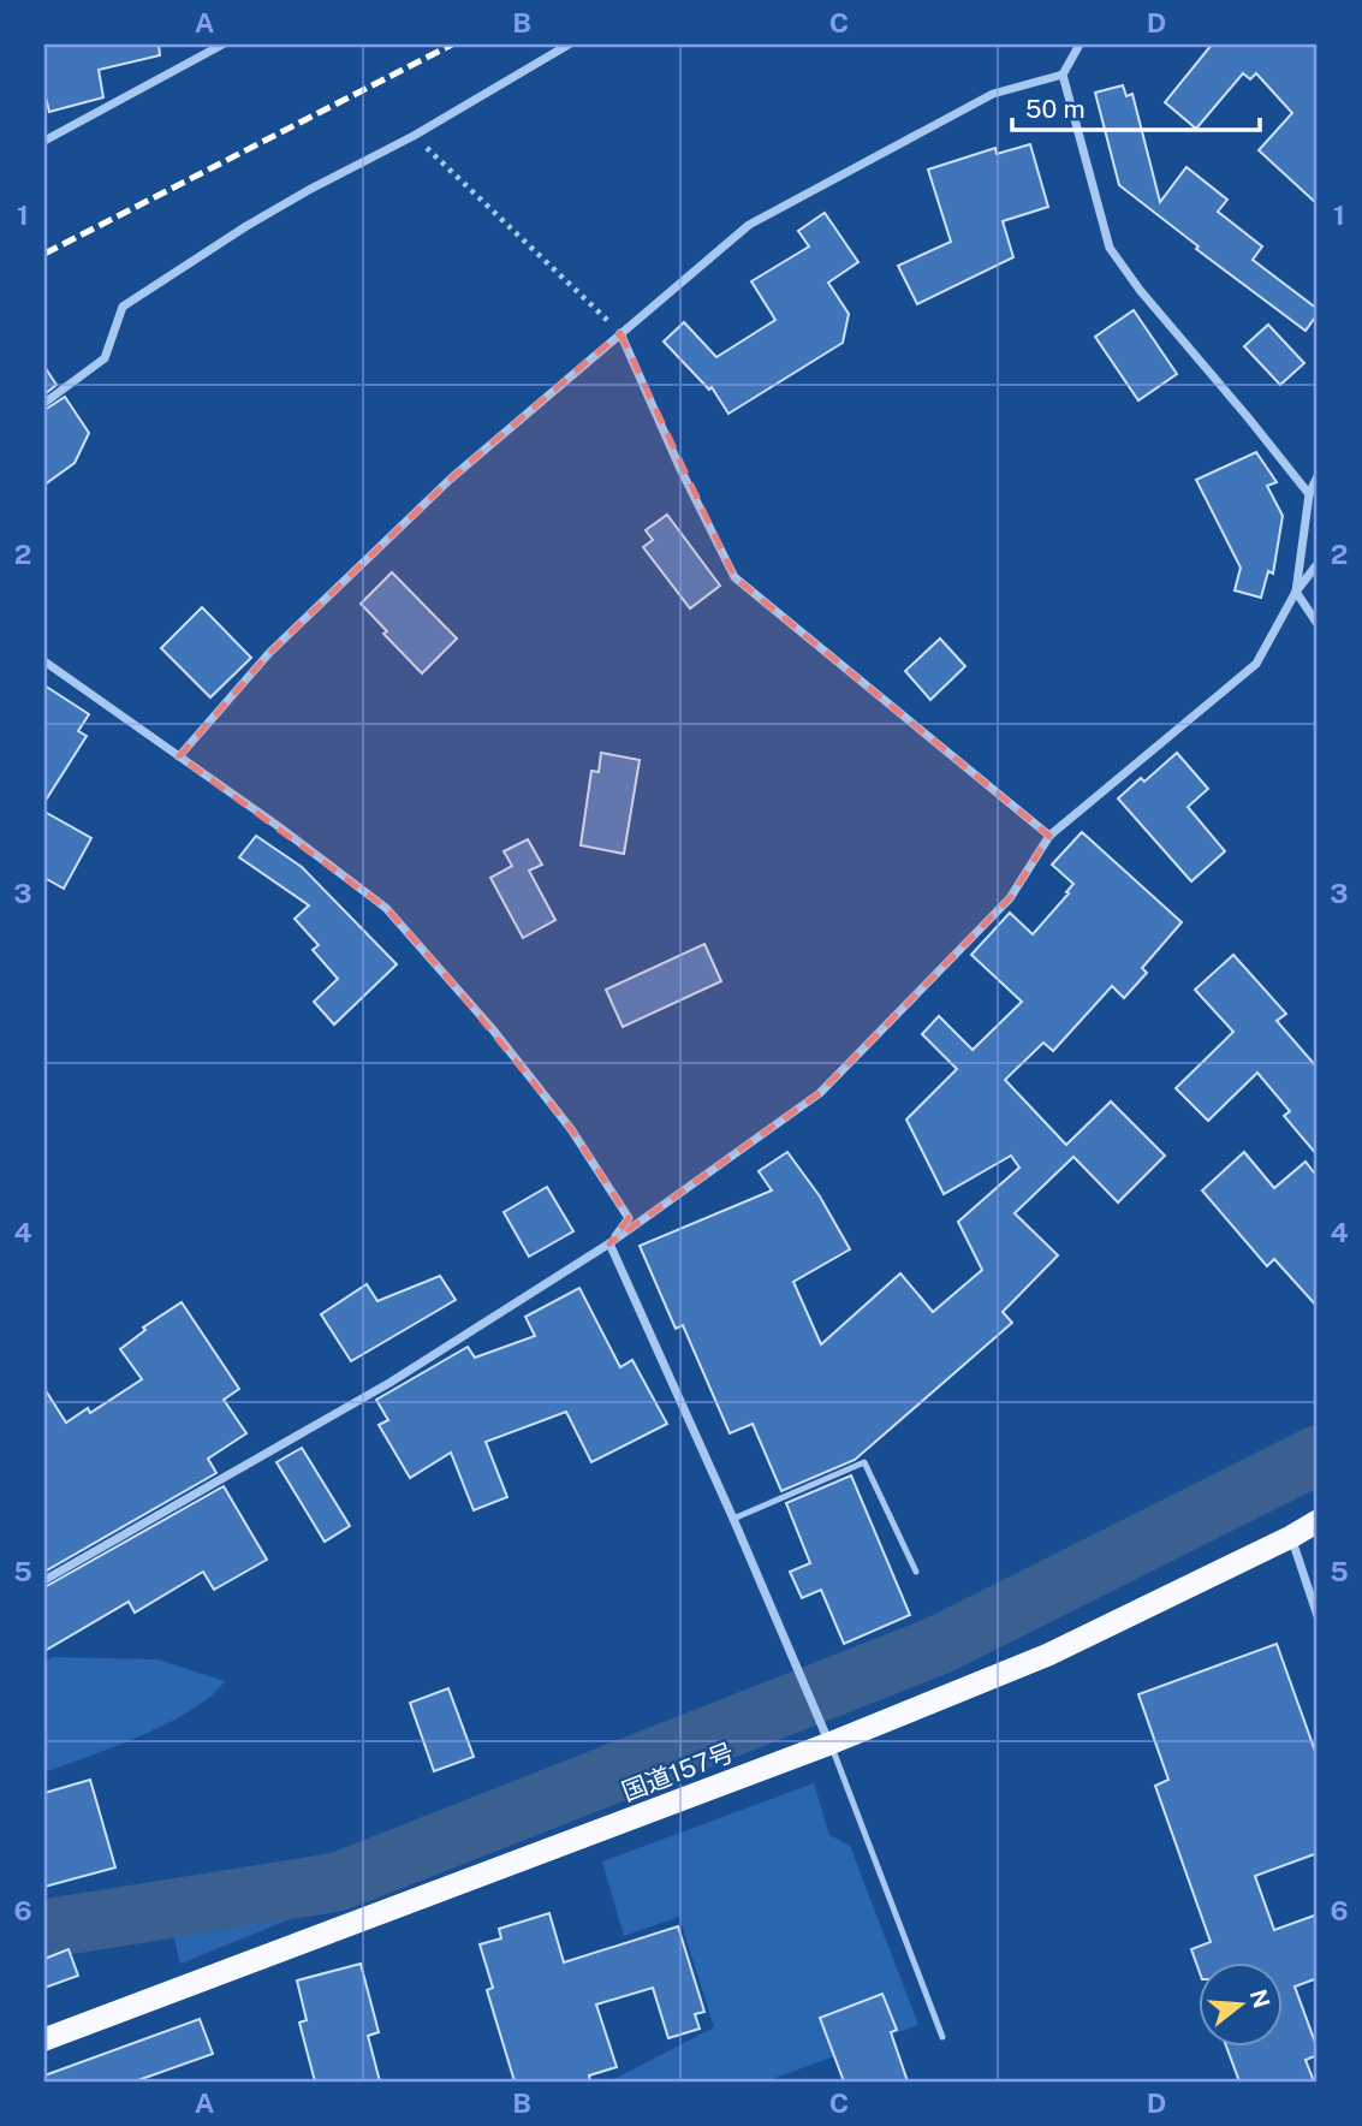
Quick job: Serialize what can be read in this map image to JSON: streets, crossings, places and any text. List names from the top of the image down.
{
  "streets": {
    "highway": ["国道157号"]
  },
  "scale_bar": "50 m",
  "north": "right",
  "grid": {
    "columns": [
      "A",
      "B",
      "C",
      "D"
    ],
    "rows": [
      "1",
      "2",
      "3",
      "4",
      "5",
      "6"
    ]
  }
}
